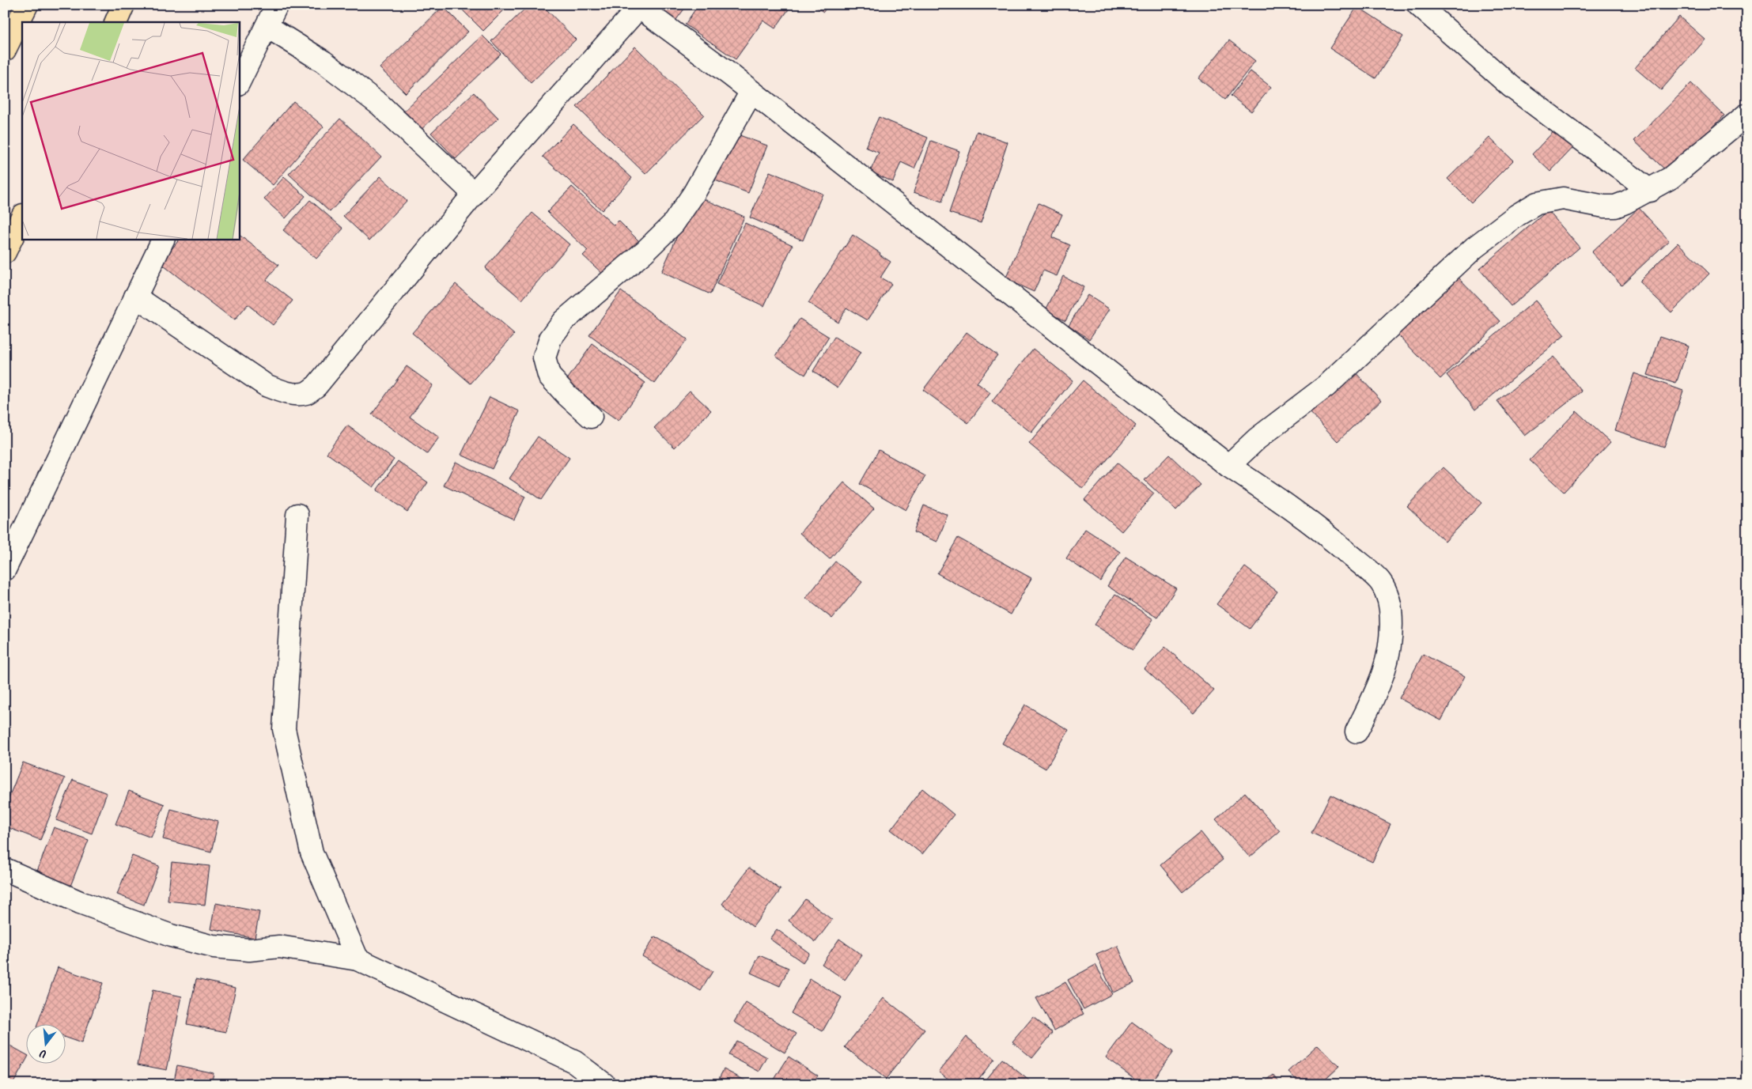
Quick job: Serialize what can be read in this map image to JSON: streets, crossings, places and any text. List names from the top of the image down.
{
  "north": "bottom"
}
